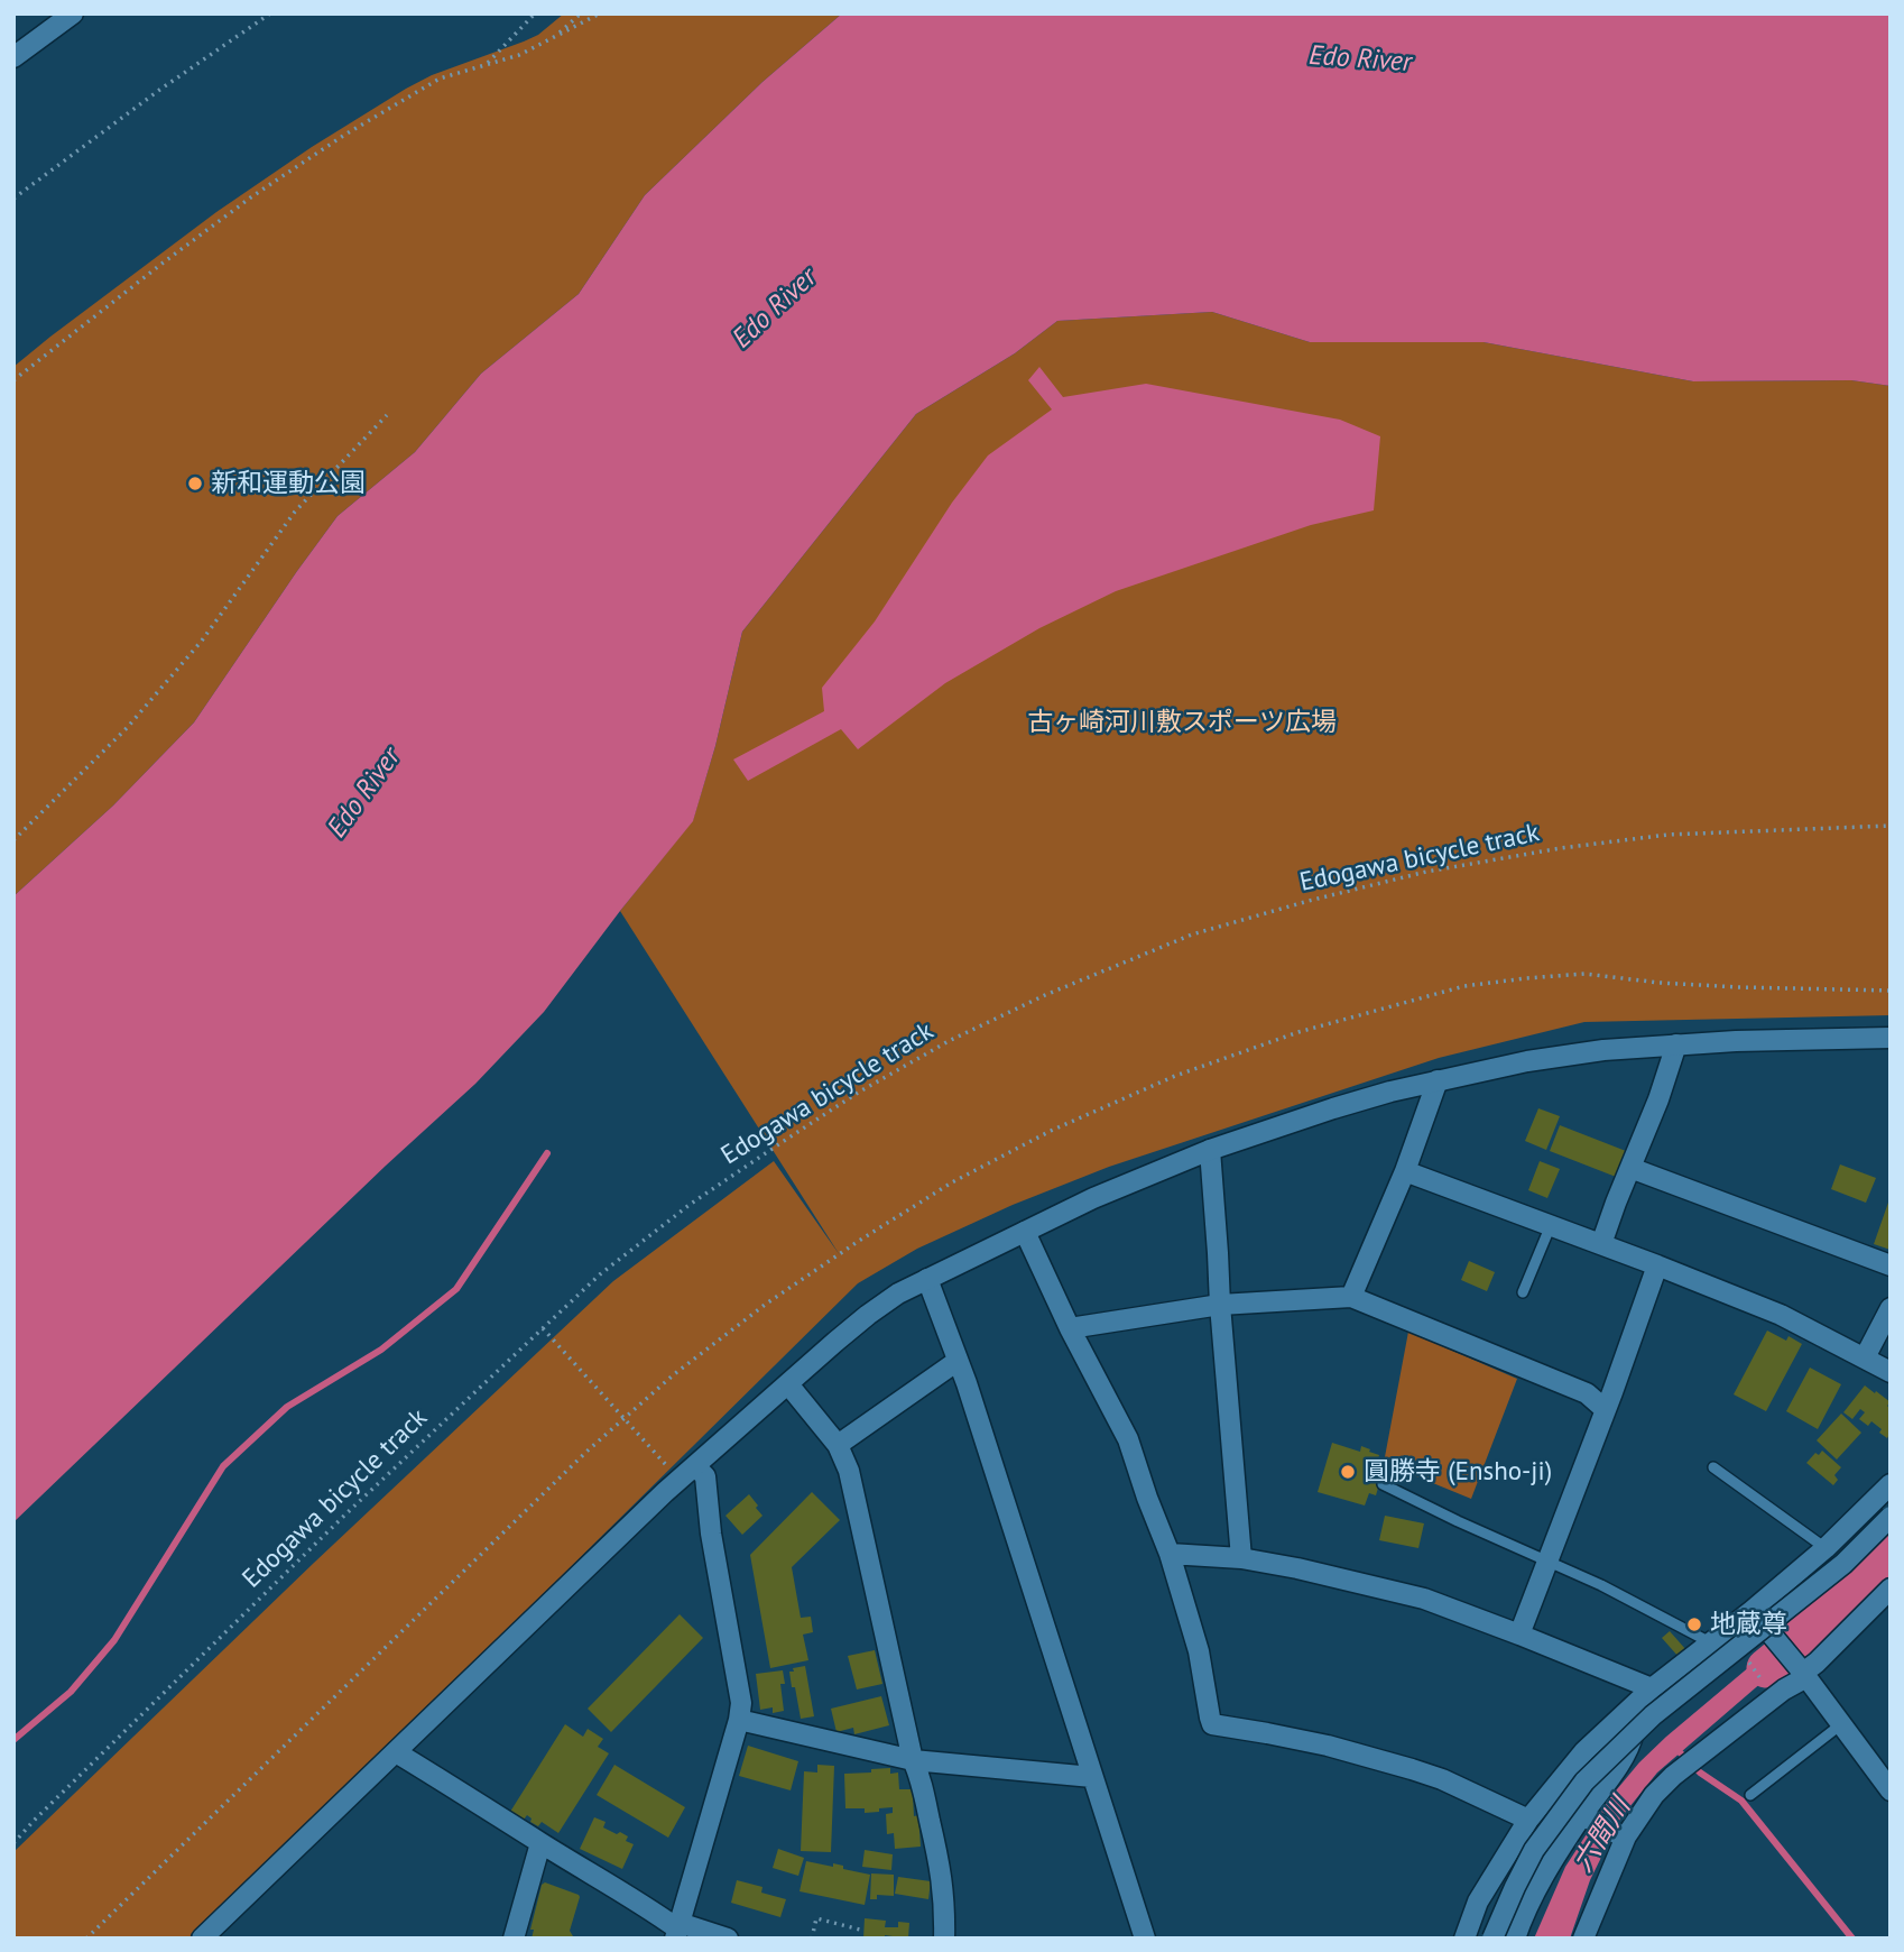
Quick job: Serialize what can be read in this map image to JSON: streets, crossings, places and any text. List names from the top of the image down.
{
  "streets": {
    "path": ["Edogawa bicycle track"]
  },
  "water": ["Edo River", "六間川"],
  "parks": ["古ヶ崎河川敷スポーツ広場"],
  "places": ["新和運動公園", "圓勝寺 (Ensho-ji)", "地蔵尊"]
}
